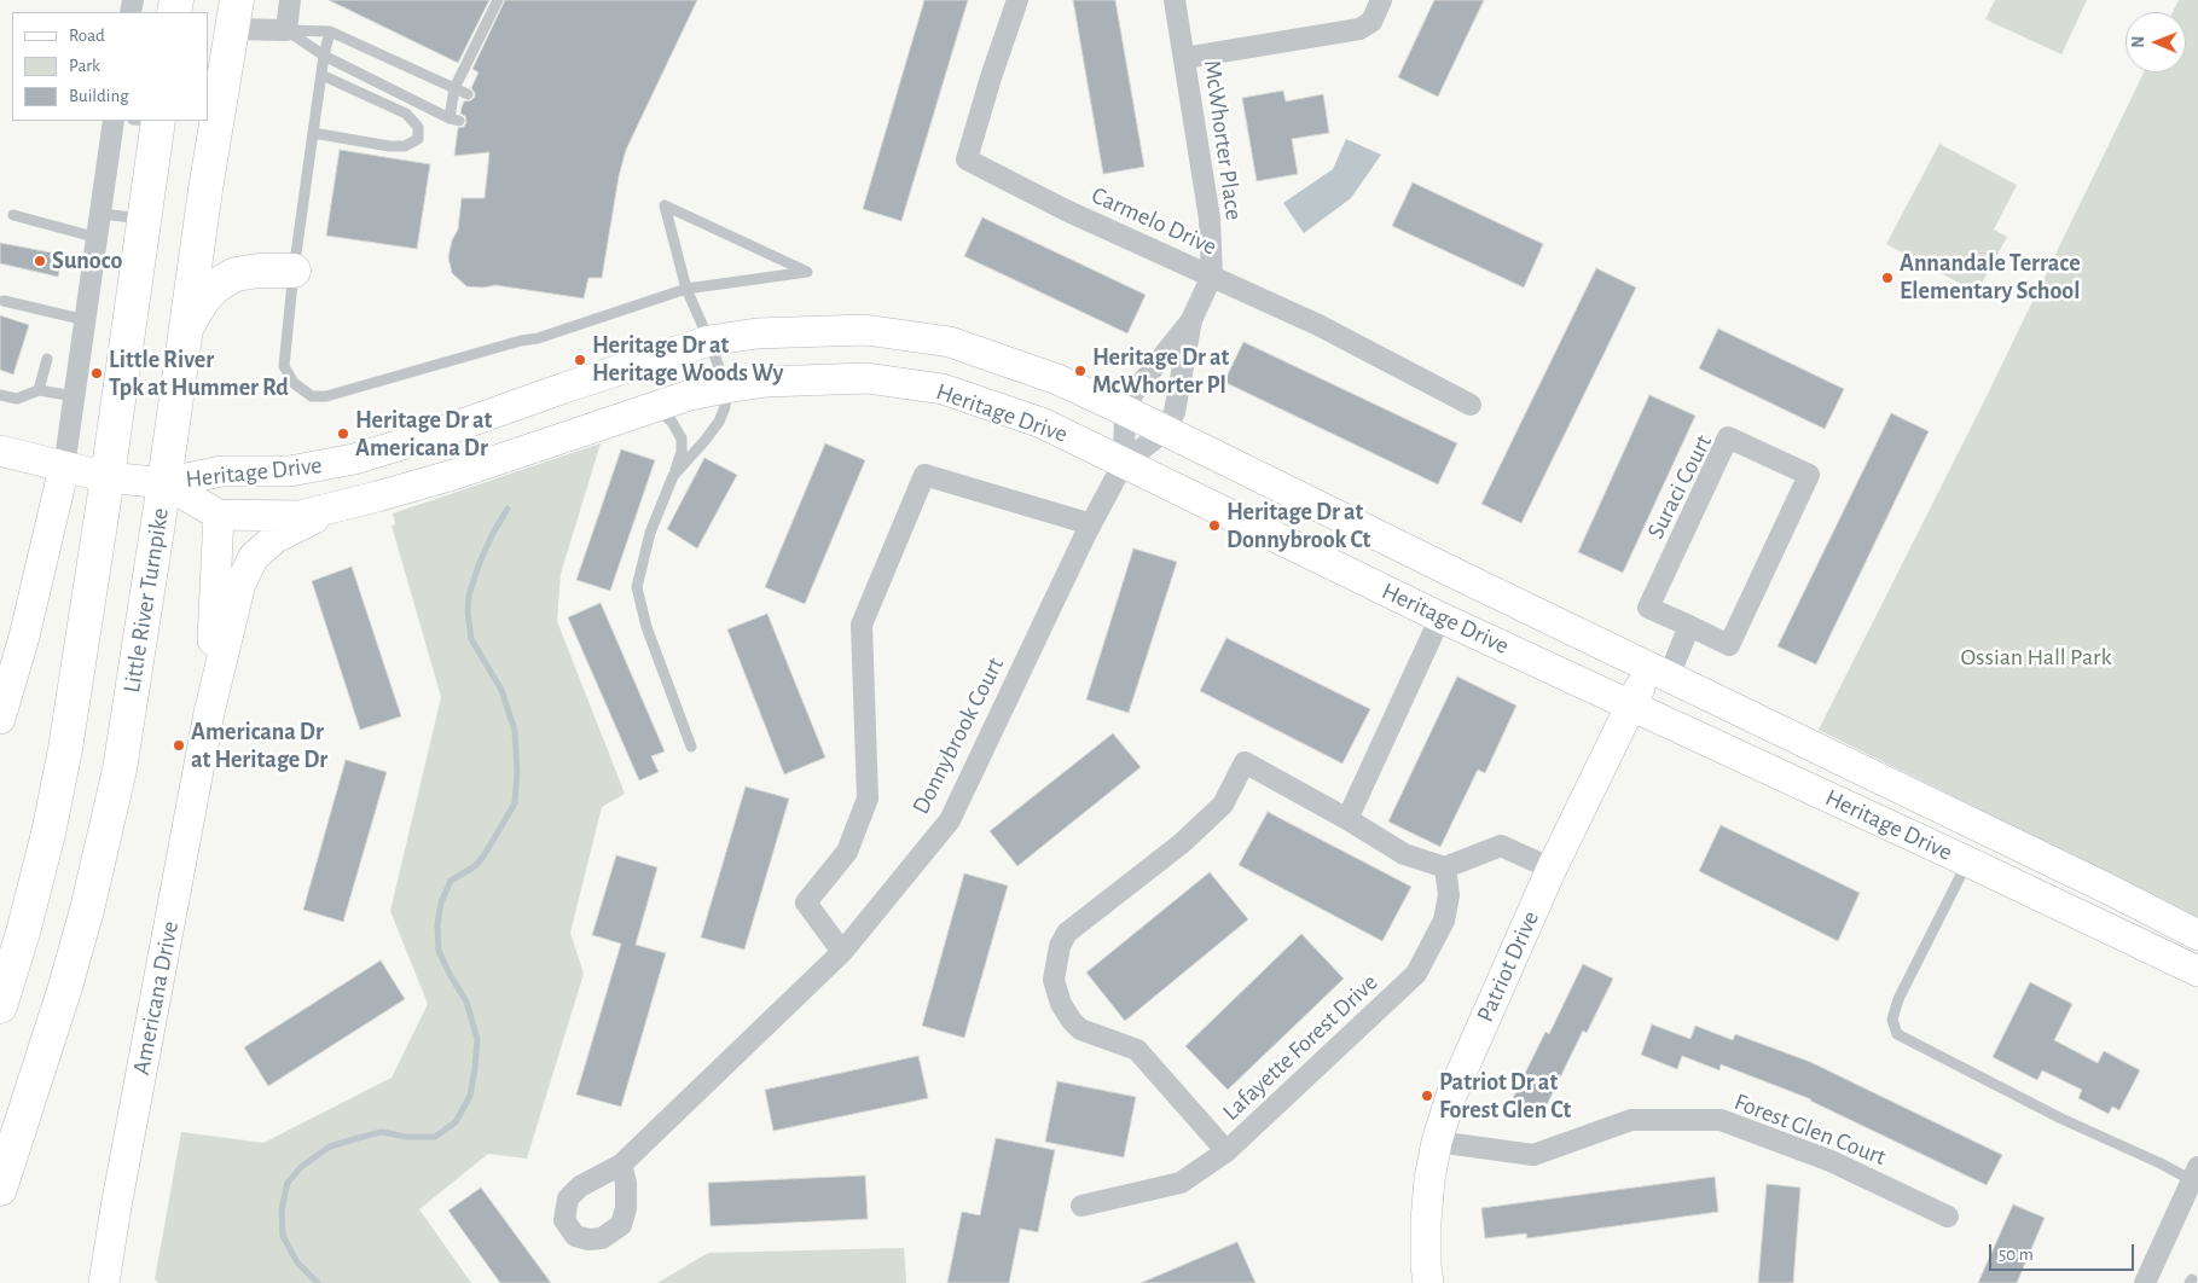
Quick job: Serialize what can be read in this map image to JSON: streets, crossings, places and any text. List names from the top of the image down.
{
  "streets": {
    "main road": ["Little River Turnpike"],
    "street": [
      "McWhorter Place",
      "Carmelo Drive",
      "Heritage Drive",
      "Suraci Court",
      "Donnybrook Court",
      "Patriot Drive",
      "Americana Drive",
      "Lafayette Forest Drive",
      "Forest Glen Court"
    ]
  },
  "crossings": [
    ["McWhorter Place", "Carmelo Drive"],
    ["McWhorter Place", "Heritage Drive"],
    ["McWhorter Place", "Donnybrook Court"],
    ["Heritage Drive", "Little River Turnpike"],
    ["Heritage Drive", "Donnybrook Court"],
    ["Heritage Drive", "Patriot Drive"],
    ["Heritage Drive", "Americana Drive"],
    ["Patriot Drive", "Forest Glen Court"]
  ],
  "parks": ["Ossian Hall Park"],
  "places": [
    "Sunoco",
    "Annandale Terrace Elementary School",
    "Heritage Dr at Heritage Woods Wy",
    "Heritage Dr at McWhorter Pl",
    "Little River Tpk at Hummer Rd",
    "Heritage Dr at Americana Dr",
    "Heritage Dr at Donnybrook Ct",
    "Americana Dr at Heritage Dr",
    "Patriot Dr at Forest Glen Ct"
  ],
  "legend": ["Road", "Park", "Building"],
  "scale_bar": "50 m",
  "north": "left"
}
